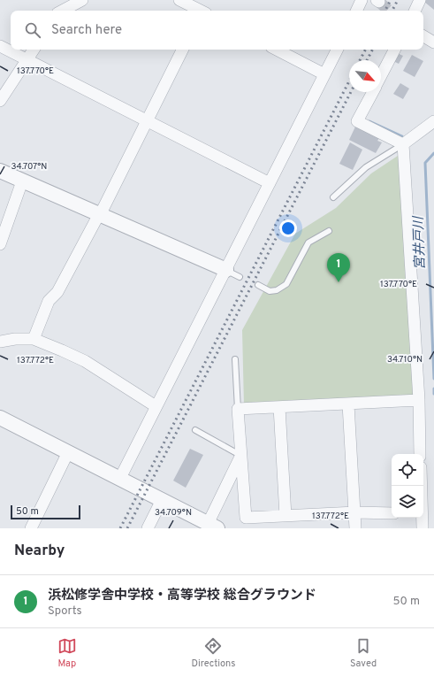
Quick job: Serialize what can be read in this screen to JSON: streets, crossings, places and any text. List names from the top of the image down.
{
  "water": ["宮井戸川"],
  "scale_bar": "50 m",
  "north": "bottom right",
  "page": {
    "search": "Search here",
    "pins": "1",
    "scale": "50 m",
    "heading": "Nearby",
    "list": [
      {
        "mark": "1",
        "name": "浜松修学舎中学校・高等学校 総合グラウンド",
        "note": "Sports",
        "value": "50 m"
      }
    ],
    "nav": ["Map", "Directions", "Saved"]
  },
  "coordinates": [
    "137.770°E",
    "34.707°N",
    "34.710°N",
    "137.772°E",
    "34.709°N"
  ]
}
